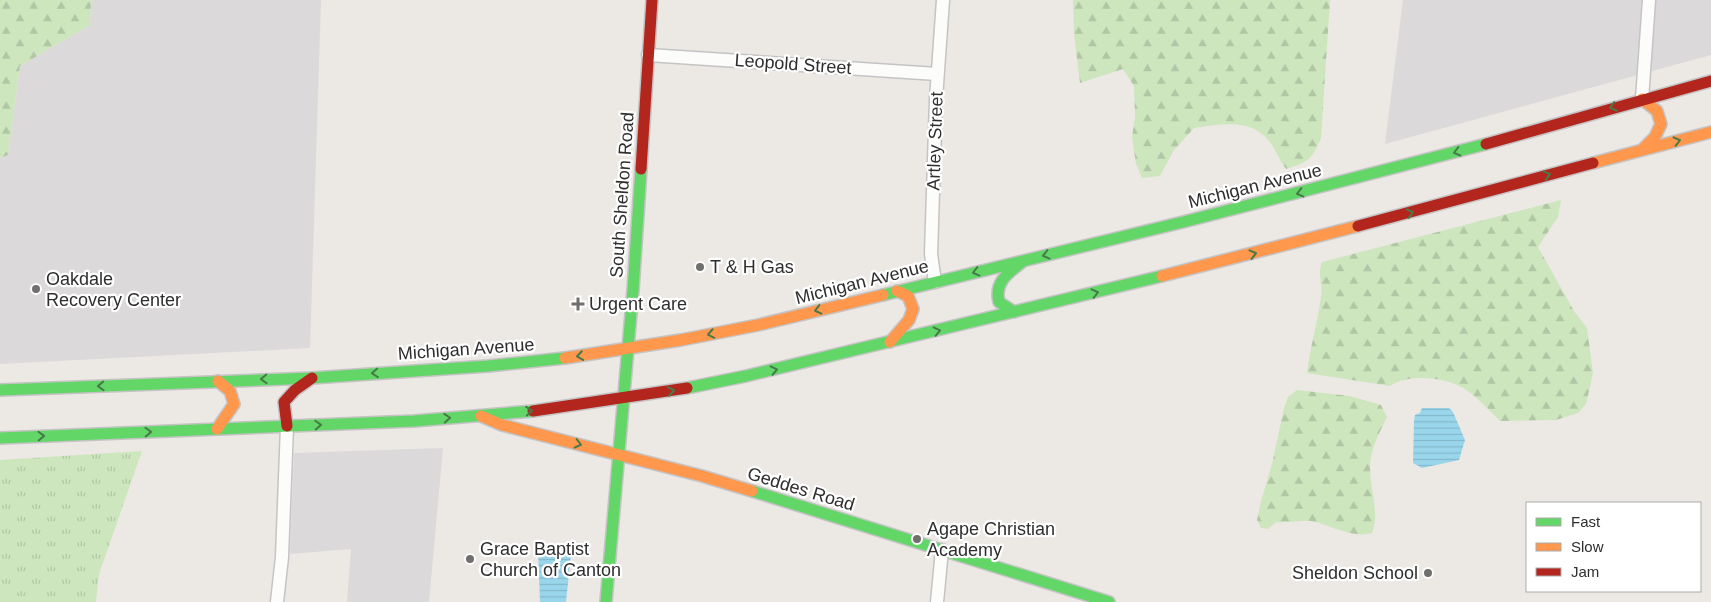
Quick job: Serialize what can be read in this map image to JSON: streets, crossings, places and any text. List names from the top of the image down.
{
  "streets": {
    "main road": ["Michigan Avenue", "South Sheldon Road", "Geddes Road"],
    "street": ["Leopold Street", "Artley Street"]
  },
  "crossings": [
    ["Leopold Street", "Artley Street"],
    ["Leopold Street", "South Sheldon Road"],
    ["Artley Street", "Michigan Avenue"],
    ["Michigan Avenue", "South Sheldon Road"],
    ["South Sheldon Road", "Geddes Road"]
  ],
  "places": {
    "other": [
      "T & H Gas",
      "Oakdale Recovery Center",
      "Agape Christian Academy",
      "Grace Baptist Church of Canton",
      "Sheldon School"
    ],
    "health": ["Urgent Care"]
  },
  "legend": ["Fast", "Slow", "Jam"]
}
